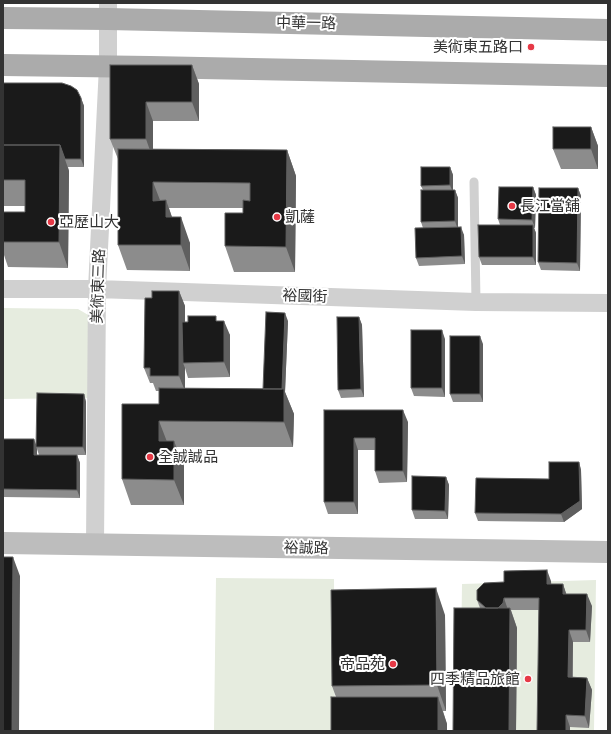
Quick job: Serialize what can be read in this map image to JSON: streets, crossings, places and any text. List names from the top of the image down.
{
  "streets": {
    "main road": ["中華一路"],
    "street": ["美術東三路", "裕國街", "裕誠路"]
  },
  "crossings": [
    ["中華一路", "美術東三路"],
    ["美術東三路", "裕國街"],
    ["美術東三路", "裕誠路"]
  ],
  "places": [
    "美術東五路口",
    "長江當舖",
    "凱薩",
    "亞歷山大",
    "全誠誠品",
    "帝品苑",
    "四季精品旅館"
  ]
}
